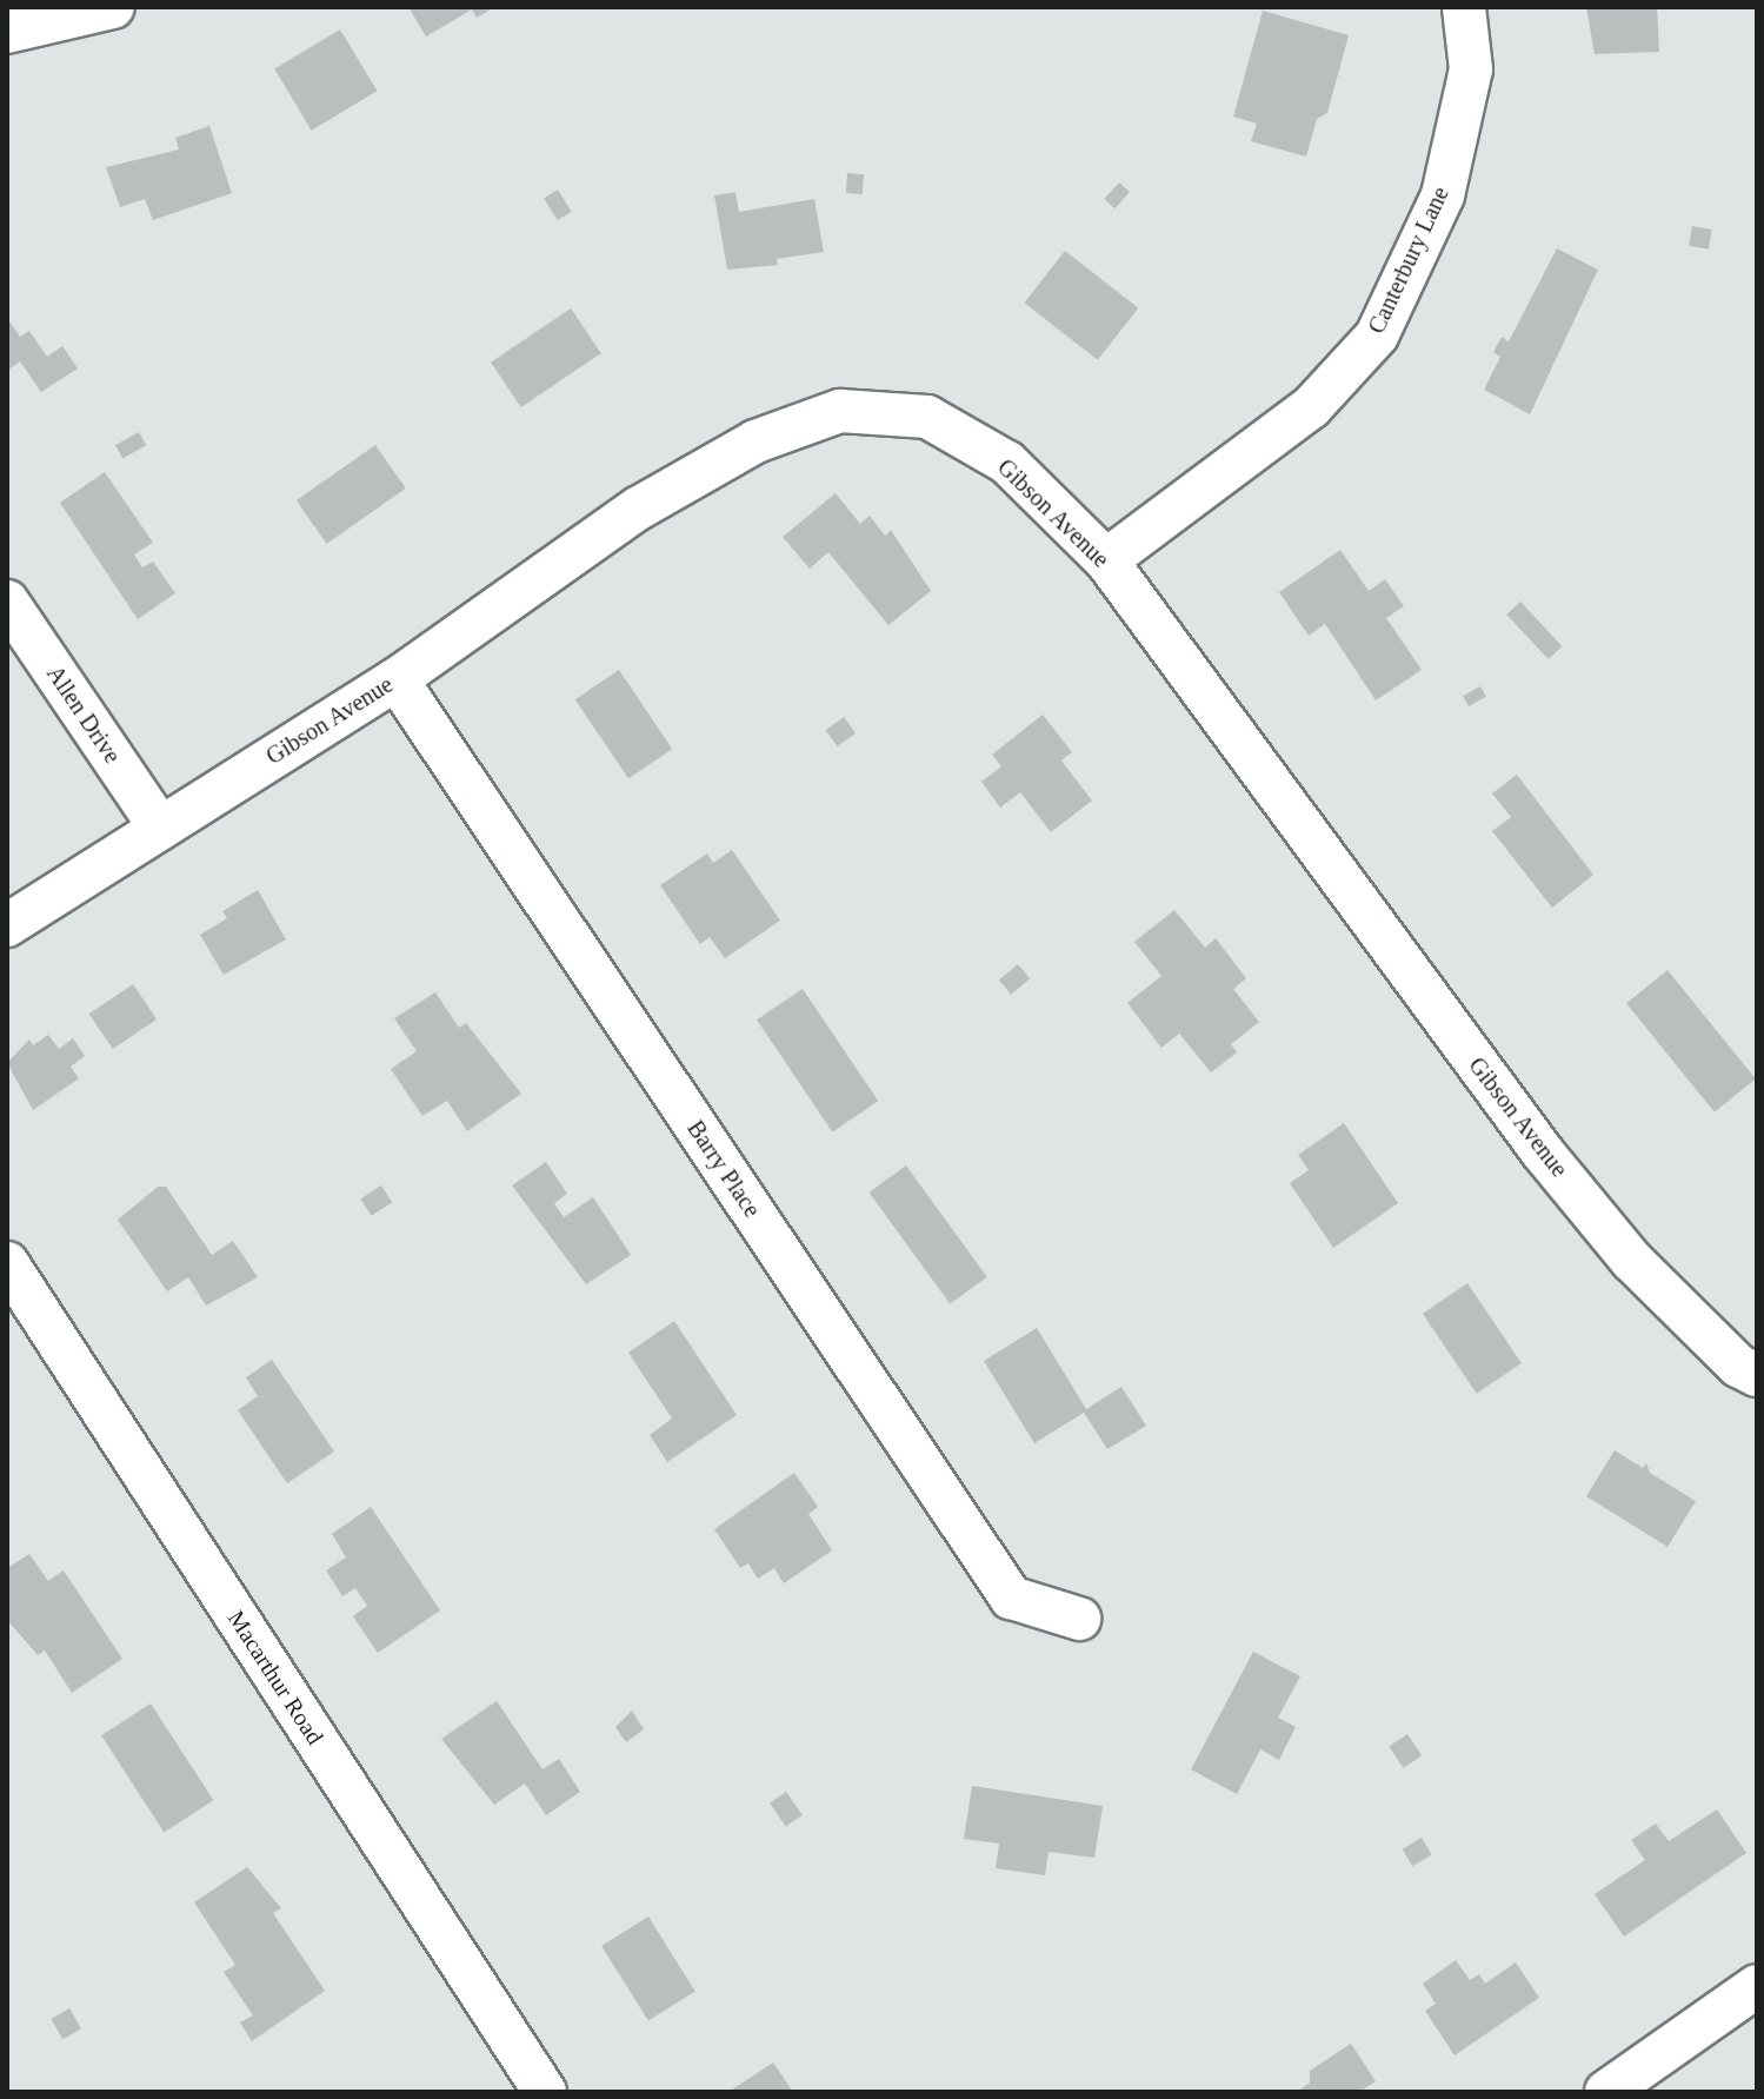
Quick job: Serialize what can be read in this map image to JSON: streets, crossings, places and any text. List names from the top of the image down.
{
  "streets": {
    "street": [
      "Canterbury Lane",
      "Gibson Avenue",
      "Allen Drive",
      "Barry Place",
      "Macarthur Road"
    ]
  },
  "crossings": [
    ["Canterbury Lane", "Gibson Avenue"],
    ["Gibson Avenue", "Allen Drive"],
    ["Gibson Avenue", "Barry Place"]
  ]
}
